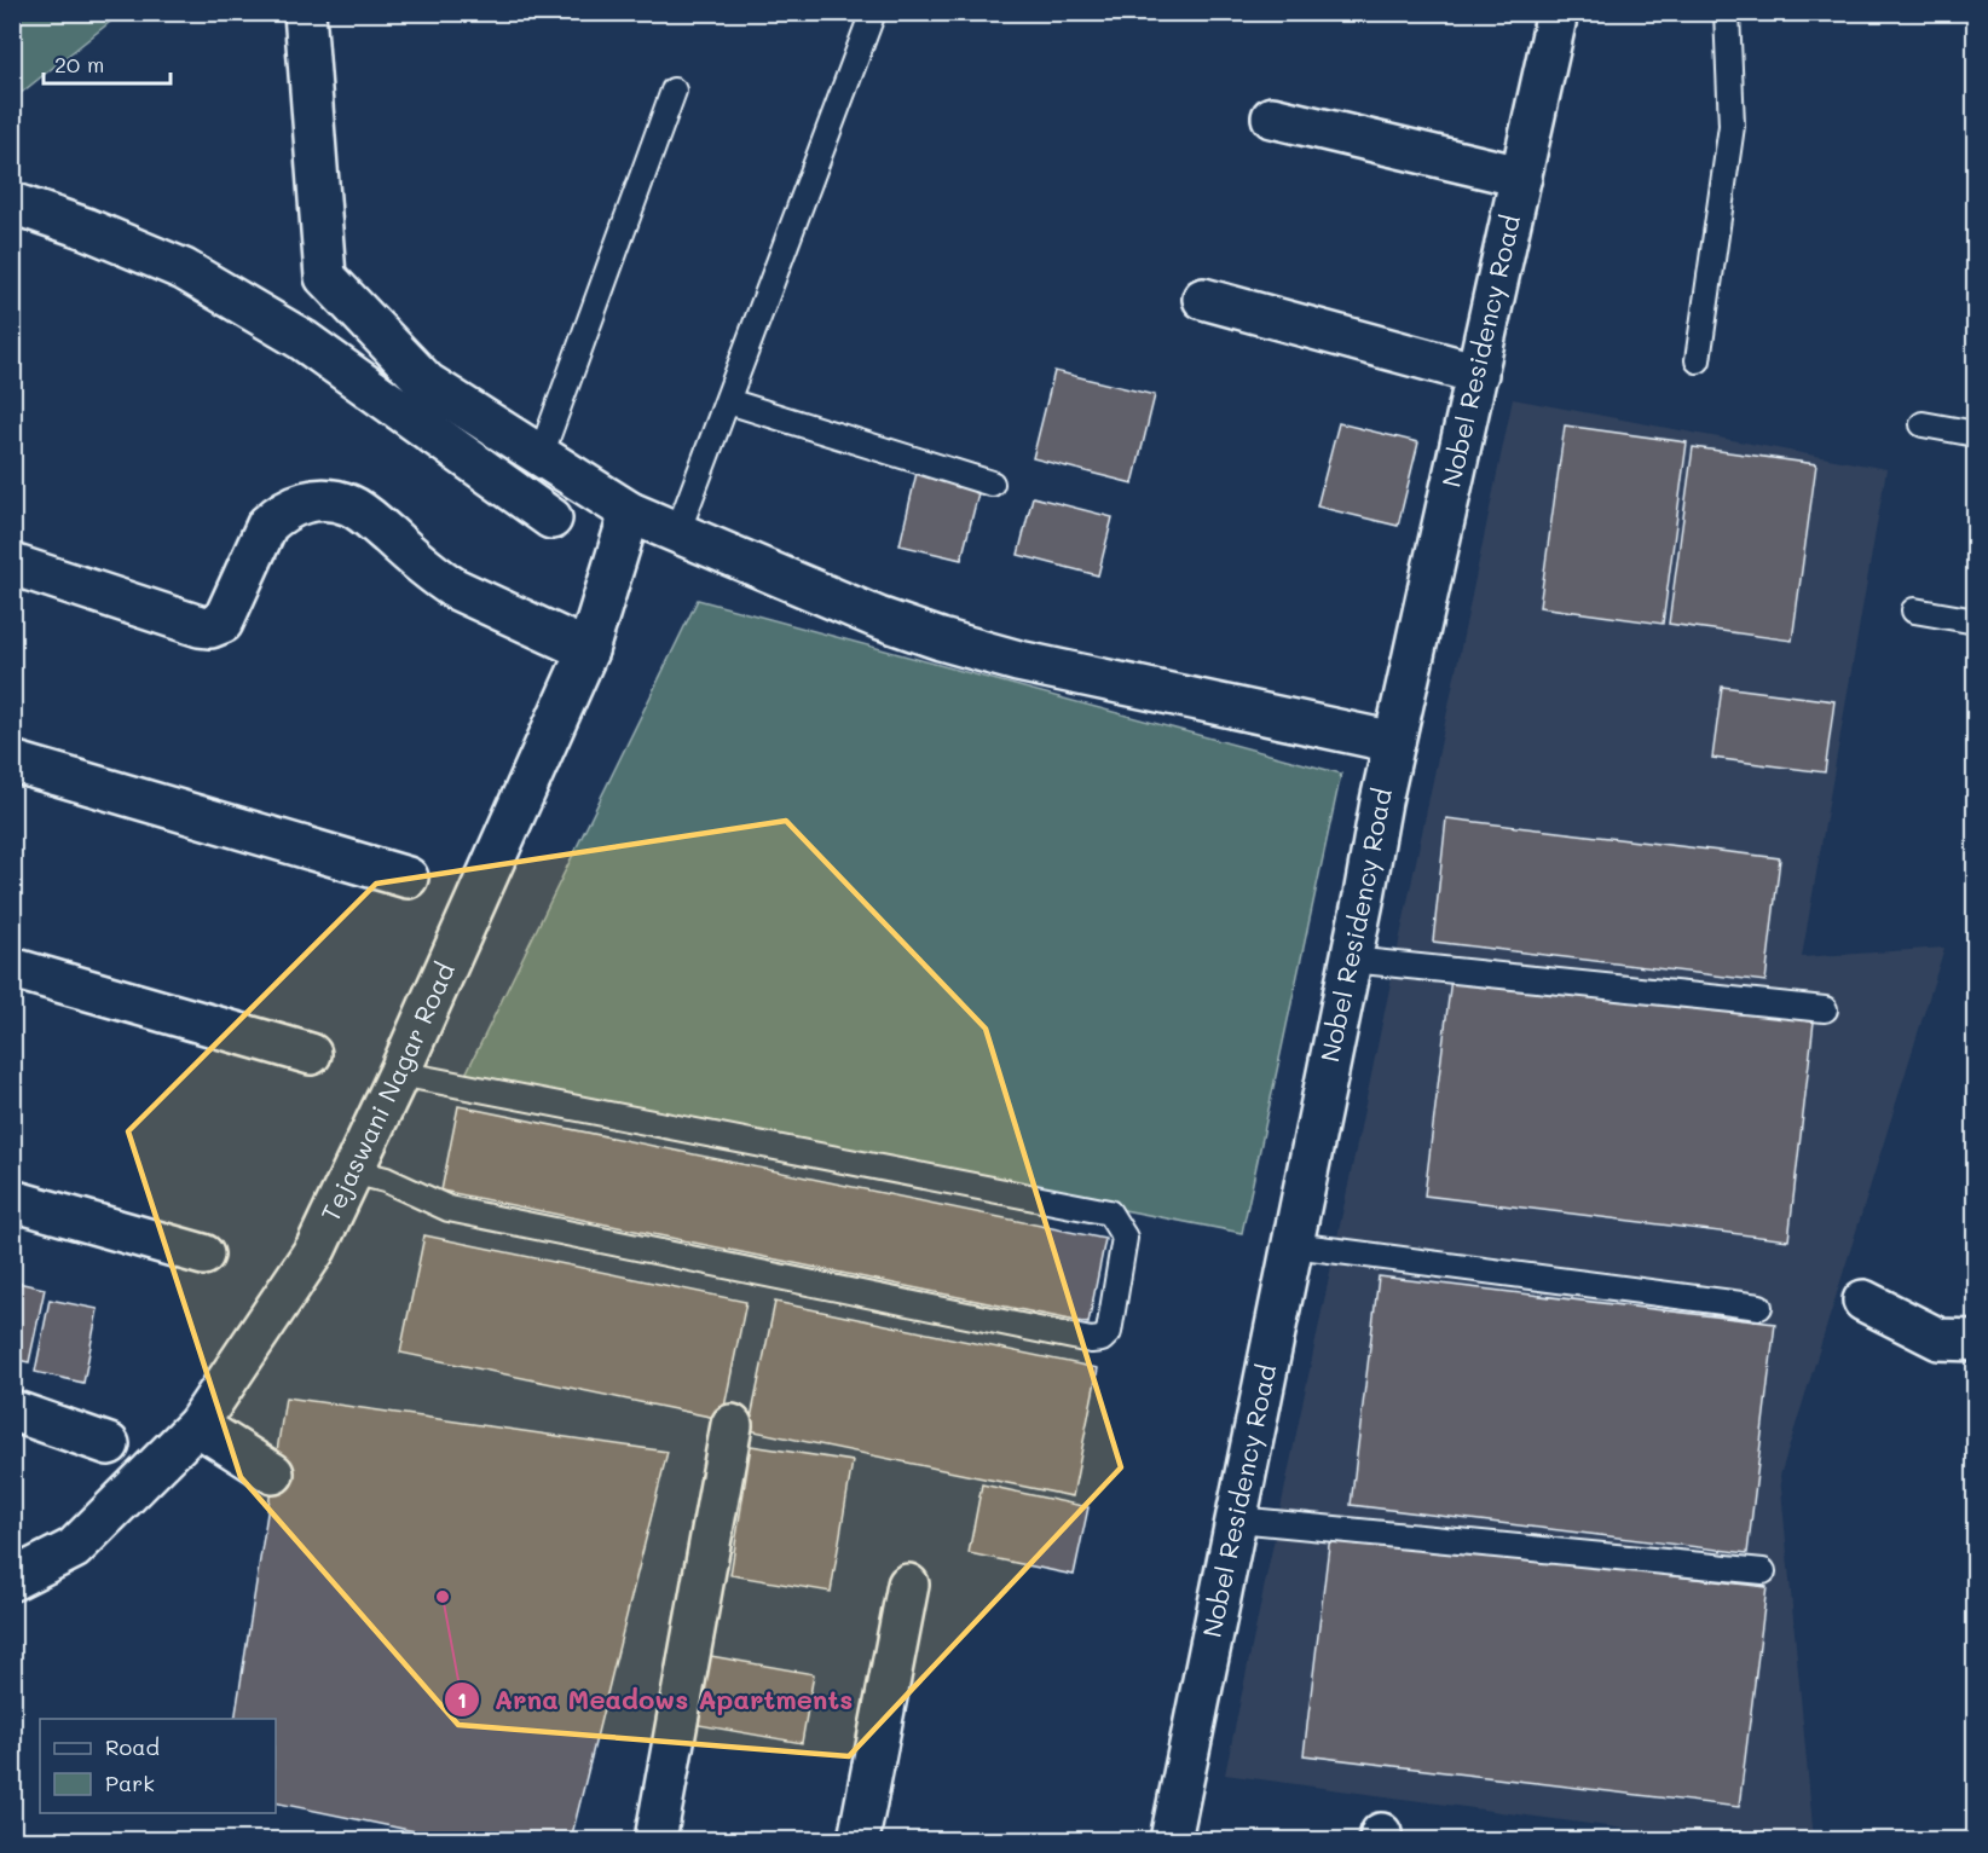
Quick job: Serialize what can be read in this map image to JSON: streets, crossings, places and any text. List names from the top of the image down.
{
  "streets": {
    "street": ["Nobel Residency Road", "Tejaswani Nagar Road"]
  },
  "places": ["Arna Meadows Apartments"],
  "legend": ["Road", "Park"],
  "scale_bar": "20 m"
}
